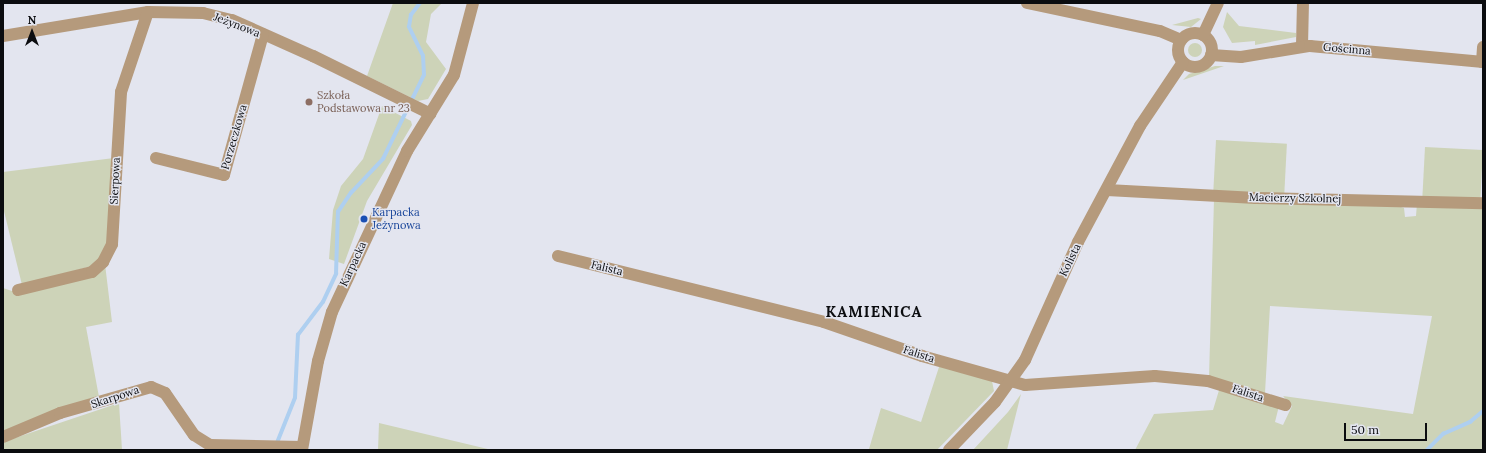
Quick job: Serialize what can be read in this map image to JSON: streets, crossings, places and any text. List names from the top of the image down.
{
  "streets": {
    "street": [
      "Jeżynowa",
      "Gościnna",
      "Porzeczkowa",
      "Sierpowa",
      "Macierzy Szkolnej",
      "Kolista",
      "Karpacka",
      "Falista",
      "Skarpowa"
    ]
  },
  "crossings": [
    ["Jeżynowa", "Porzeczkowa"],
    ["Jeżynowa", "Sierpowa"],
    ["Jeżynowa", "Karpacka"],
    ["Gościnna", "Kolista"],
    ["Macierzy Szkolnej", "Kolista"],
    ["Kolista", "Falista"],
    ["Karpacka", "Skarpowa"]
  ],
  "districts": ["KAMIENICA"],
  "places": ["Szkoła Podstawowa nr 23", "Karpacka Jeżynowa"],
  "scale_bar": "50 m",
  "north": "top"
}
